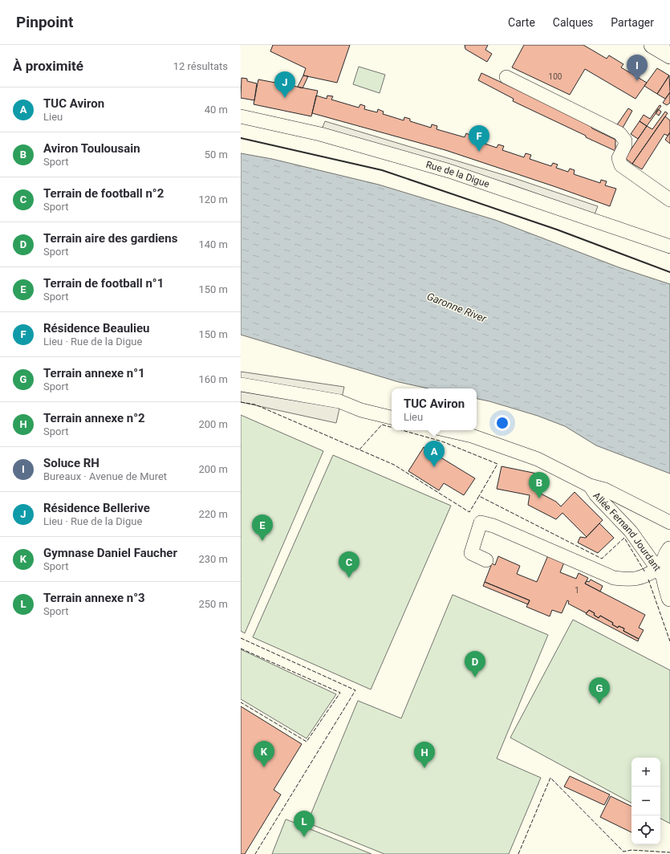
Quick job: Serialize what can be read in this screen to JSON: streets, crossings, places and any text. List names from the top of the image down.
{
  "streets": {
    "street": ["Rue de la Digue", "Allée Fernand Jourdant"]
  },
  "water": ["Garonne River"],
  "house_numbers": ["100", "1"],
  "page": {
    "header": "Pinpoint",
    "nav": ["Carte", "Calques", "Partager"],
    "heading": ["À proximité", "12 résultats"],
    "pins": [
      "I",
      "J",
      "F",
      "A",
      "B",
      "E",
      "C",
      "D",
      "G",
      "K",
      "H",
      "L"
    ],
    "list": [
      {
        "mark": "A",
        "name": "TUC Aviron",
        "note": "Lieu",
        "value": "40 m"
      },
      {
        "mark": "B",
        "name": "Aviron Toulousain",
        "note": "Sport",
        "value": "50 m"
      },
      {
        "mark": "C",
        "name": "Terrain de football n°2",
        "note": "Sport",
        "value": "120 m"
      },
      {
        "mark": "D",
        "name": "Terrain aire des gardiens",
        "note": "Sport",
        "value": "140 m"
      },
      {
        "mark": "E",
        "name": "Terrain de football n°1",
        "note": "Sport",
        "value": "150 m"
      },
      {
        "mark": "F",
        "name": "Résidence Beaulieu",
        "note": "Lieu · Rue de la Digue",
        "value": "150 m"
      },
      {
        "mark": "G",
        "name": "Terrain annexe n°1",
        "note": "Sport",
        "value": "160 m"
      },
      {
        "mark": "H",
        "name": "Terrain annexe n°2",
        "note": "Sport",
        "value": "200 m"
      },
      {
        "mark": "I",
        "name": "Soluce RH",
        "note": "Bureaux · Avenue de Muret",
        "value": "200 m"
      },
      {
        "mark": "J",
        "name": "Résidence Bellerive",
        "note": "Lieu · Rue de la Digue",
        "value": "220 m"
      },
      {
        "mark": "K",
        "name": "Gymnase Daniel Faucher",
        "note": "Sport",
        "value": "230 m"
      },
      {
        "mark": "L",
        "name": "Terrain annexe n°3",
        "note": "Sport",
        "value": "250 m"
      }
    ],
    "popup": ["TUC Aviron", "Lieu"],
    "map_buttons": ["+", "−"]
  }
}
